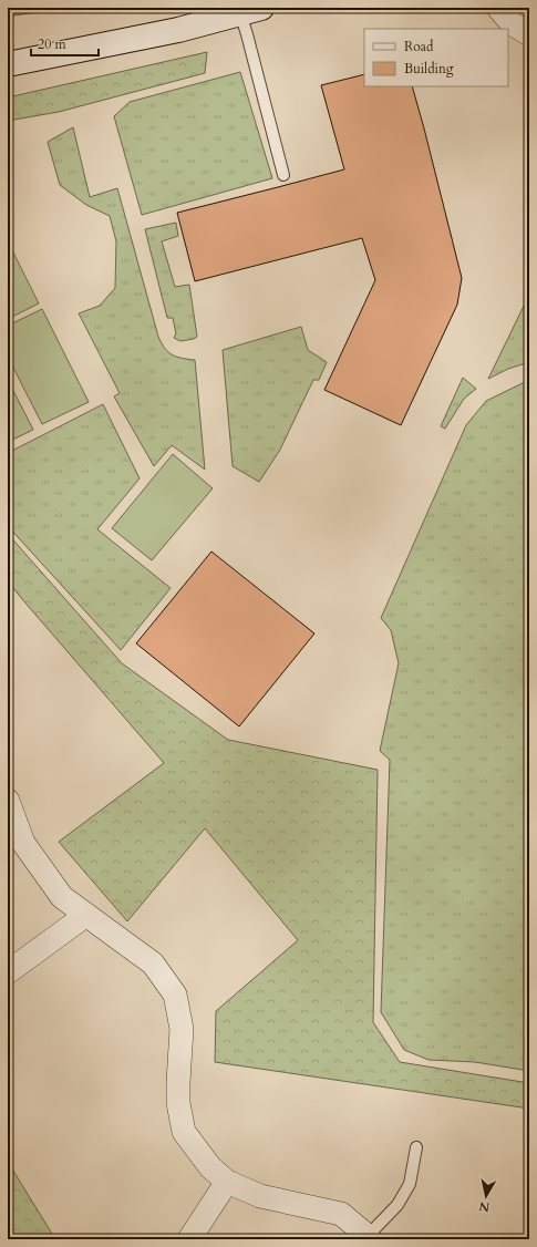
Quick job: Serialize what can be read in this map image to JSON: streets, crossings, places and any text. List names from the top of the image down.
{
  "legend": ["Road", "Building"],
  "scale_bar": "20 m",
  "north": "bottom"
}
